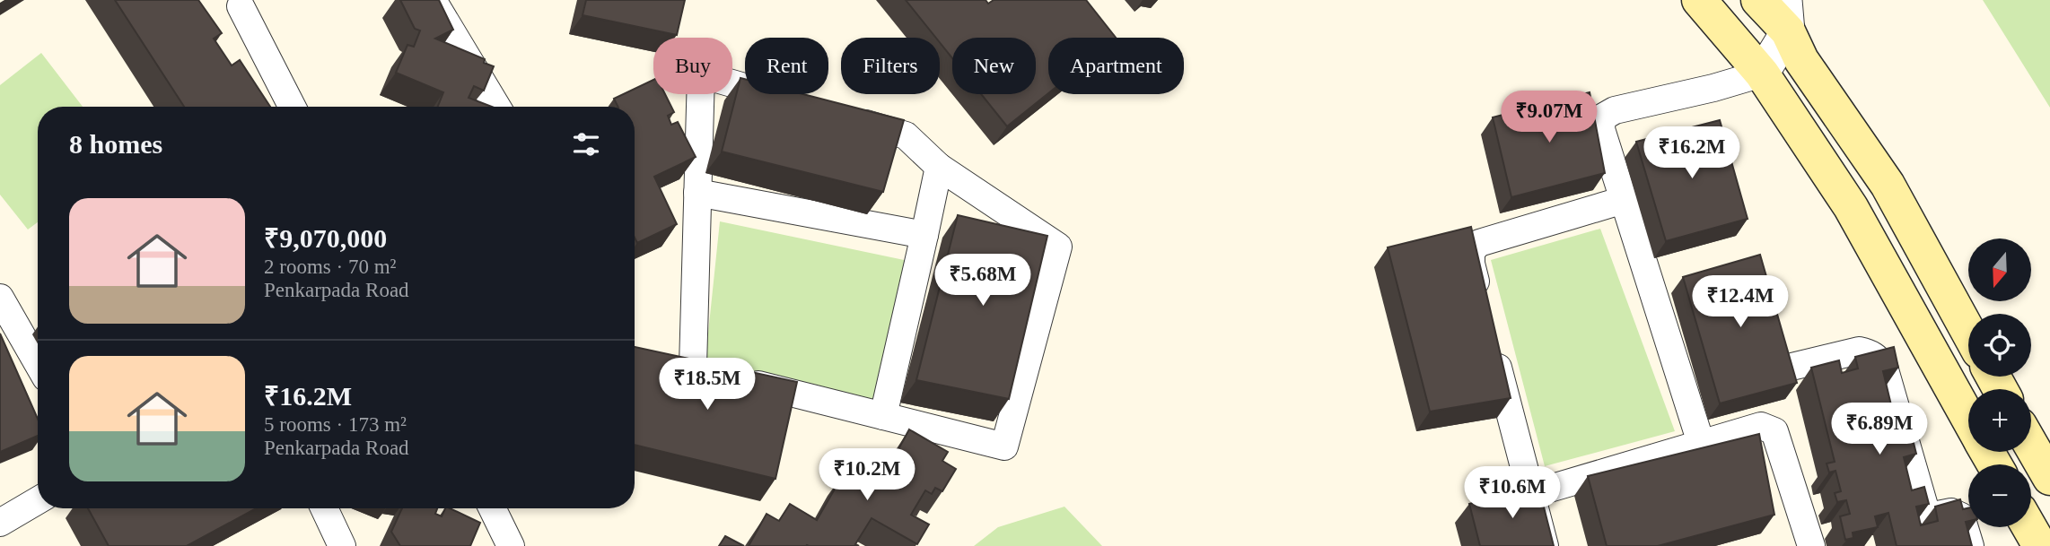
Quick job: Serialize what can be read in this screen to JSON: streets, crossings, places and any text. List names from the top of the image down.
{
  "north": "bottom",
  "page": {
    "chip": [
      "Buy",
      "Rent",
      "Filters",
      "New",
      "Apartment"
    ],
    "price": [
      "₹9.07M",
      "₹16.2M",
      "₹5.68M",
      "₹12.4M",
      "₹18.5M",
      "₹6.89M",
      "₹10.2M",
      "₹10.6M"
    ],
    "heading": "8 homes",
    "list": [
      {
        "name": "₹9,070,000",
        "note": "2 rooms · 70 m² · Penkarpada Road"
      },
      {
        "name": "₹16.2M",
        "note": "5 rooms · 173 m² · Penkarpada Road"
      }
    ],
    "map_buttons": ["+", "−"]
  }
}
